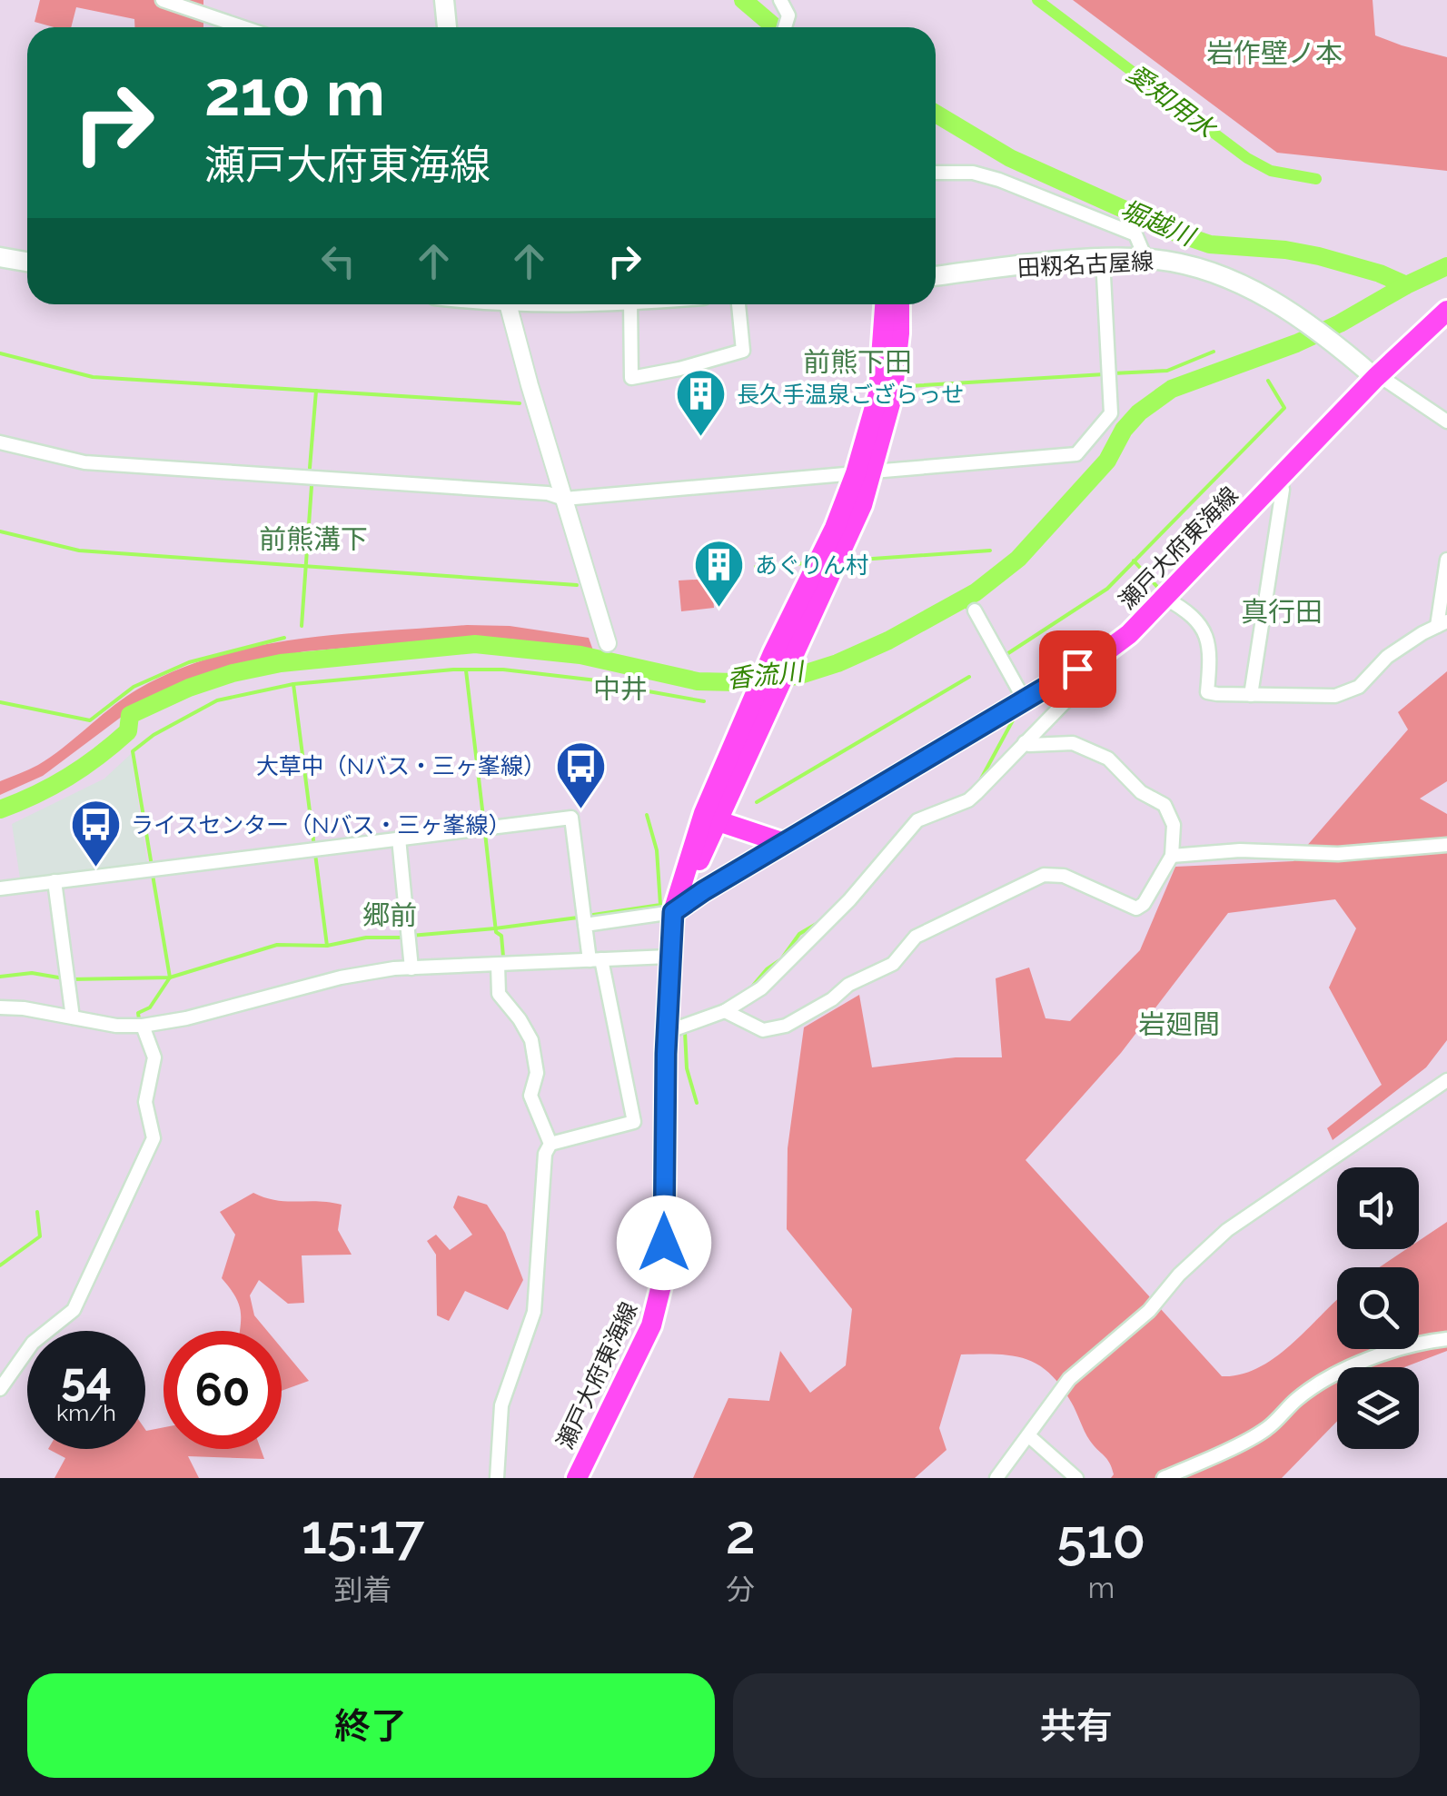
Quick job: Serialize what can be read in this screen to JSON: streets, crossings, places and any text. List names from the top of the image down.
{
  "streets": {
    "main road": ["田籾名古屋線", "瀬戸大府東海線"]
  },
  "crossings": [
    ["田籾名古屋線", "瀬戸大府東海線"]
  ],
  "districts": [
    "岩作壁ノ本",
    "前熊下田",
    "前熊溝下",
    "真行田",
    "中井",
    "郷前",
    "岩廻間"
  ],
  "water": ["愛知用水", "堀越川", "香流川"],
  "places": {
    "building": ["長久手温泉ござらっせ", "あぐりん村"],
    "bus stop": ["大草中（Nバス・三ヶ峯線）", "ライスセンター（Nバス・三ヶ峯線）"]
  },
  "page": {
    "turn": ["210 m", "瀬戸大府東海線"],
    "speed": "54 km/h",
    "limit": "60",
    "eta": [
      "15:17",
      "到着",
      "2",
      "分",
      "510",
      "m"
    ],
    "buttons": ["終了", "共有"]
  }
}
